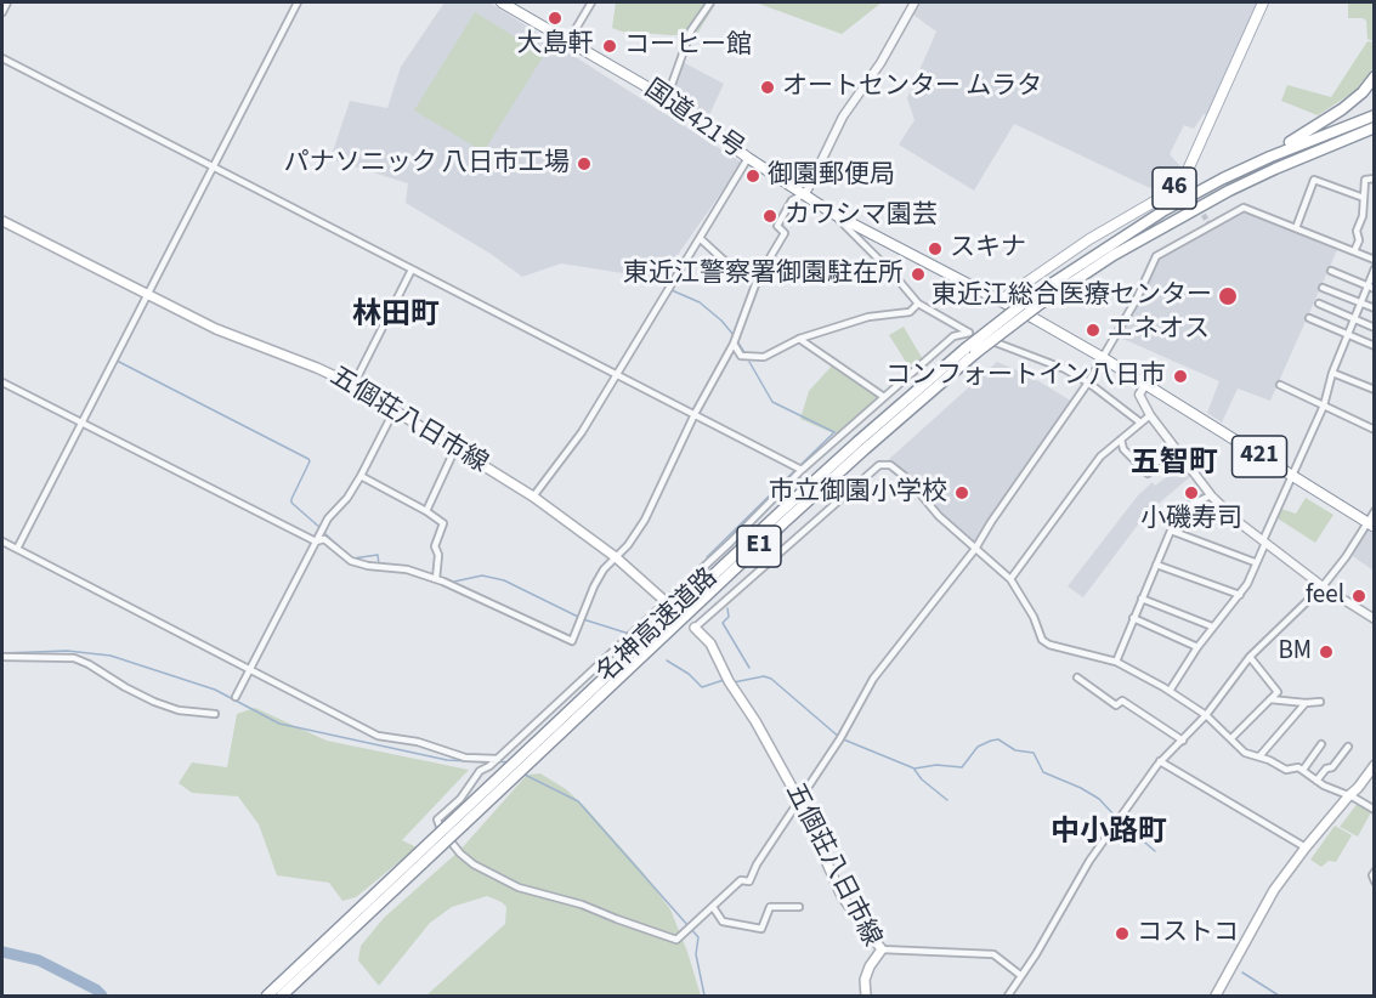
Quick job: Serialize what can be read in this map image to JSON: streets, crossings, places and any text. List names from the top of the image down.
{
  "streets": {
    "highway": ["E1", "名神高速道路"],
    "main road": [
      "国道421号",
      "46",
      "五個荘八日市線",
      "421"
    ]
  },
  "crossings": [
    ["国道421号", "46"]
  ],
  "districts": ["林田町", "五智町", "中小路町"],
  "places": [
    "大島軒",
    "コーヒー館",
    "オートセンター ムラタ",
    "パナソニック 八日市工場",
    "御園郵便局",
    "カワシマ園芸",
    "スキナ",
    "東近江警察署御園駐在所",
    "東近江総合医療センター",
    "エネオス",
    "コンフォートイン八日市",
    "市立御園小学校",
    "小磯寿司",
    "feel",
    "BM",
    "コストコ"
  ]
}
